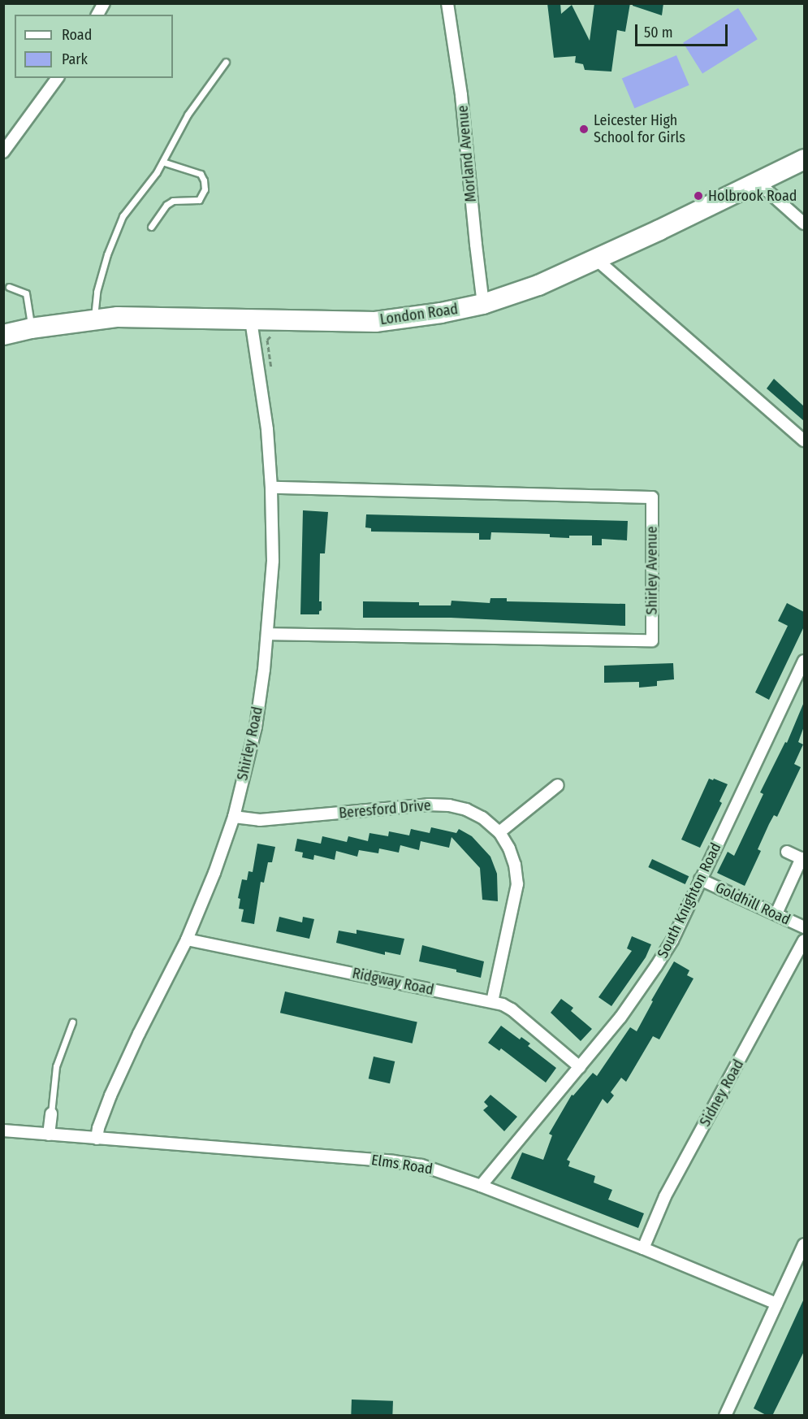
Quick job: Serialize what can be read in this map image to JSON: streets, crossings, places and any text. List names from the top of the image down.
{
  "streets": {
    "highway": ["London Road"],
    "street": [
      "Morland Avenue",
      "Shirley Avenue",
      "Shirley Road",
      "Beresford Drive",
      "South Knighton Road",
      "Goldhill Road",
      "Ridgway Road",
      "Sidney Road",
      "Elms Road"
    ]
  },
  "crossings": [
    ["Morland Avenue", "London Road"],
    ["London Road", "Shirley Road"],
    ["Shirley Avenue", "Shirley Road"],
    ["Shirley Road", "Beresford Drive"],
    ["Shirley Road", "Ridgway Road"],
    ["Shirley Road", "Elms Road"],
    ["Beresford Drive", "Ridgway Road"],
    ["South Knighton Road", "Goldhill Road"],
    ["South Knighton Road", "Ridgway Road"],
    ["South Knighton Road", "Elms Road"],
    ["Sidney Road", "Elms Road"]
  ],
  "places": ["Leicester High School for Girls", "Holbrook Road"],
  "legend": ["Road", "Park"],
  "scale_bar": "50 m"
}
